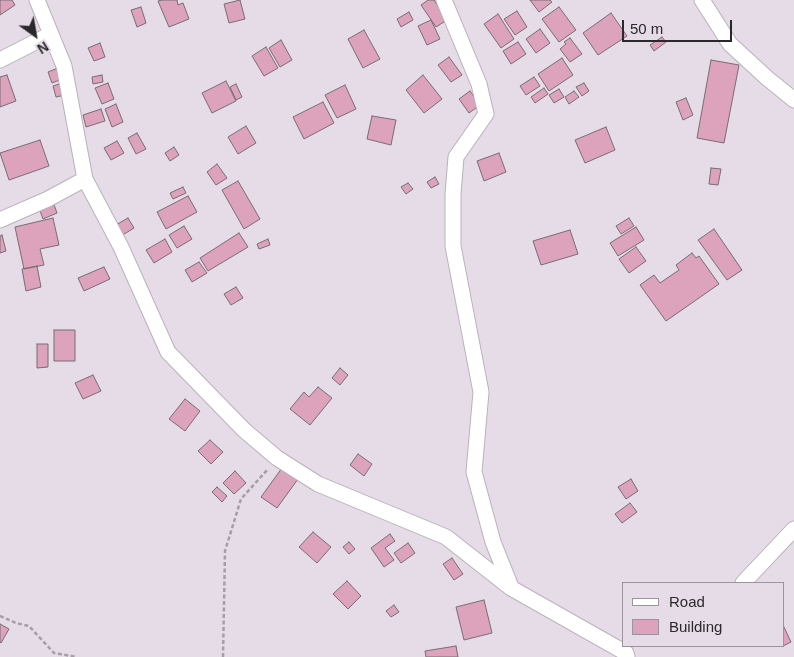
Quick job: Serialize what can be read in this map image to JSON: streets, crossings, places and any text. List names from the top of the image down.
{
  "legend": ["Road", "Building"],
  "scale_bar": "50 m",
  "north": "bottom right"
}
